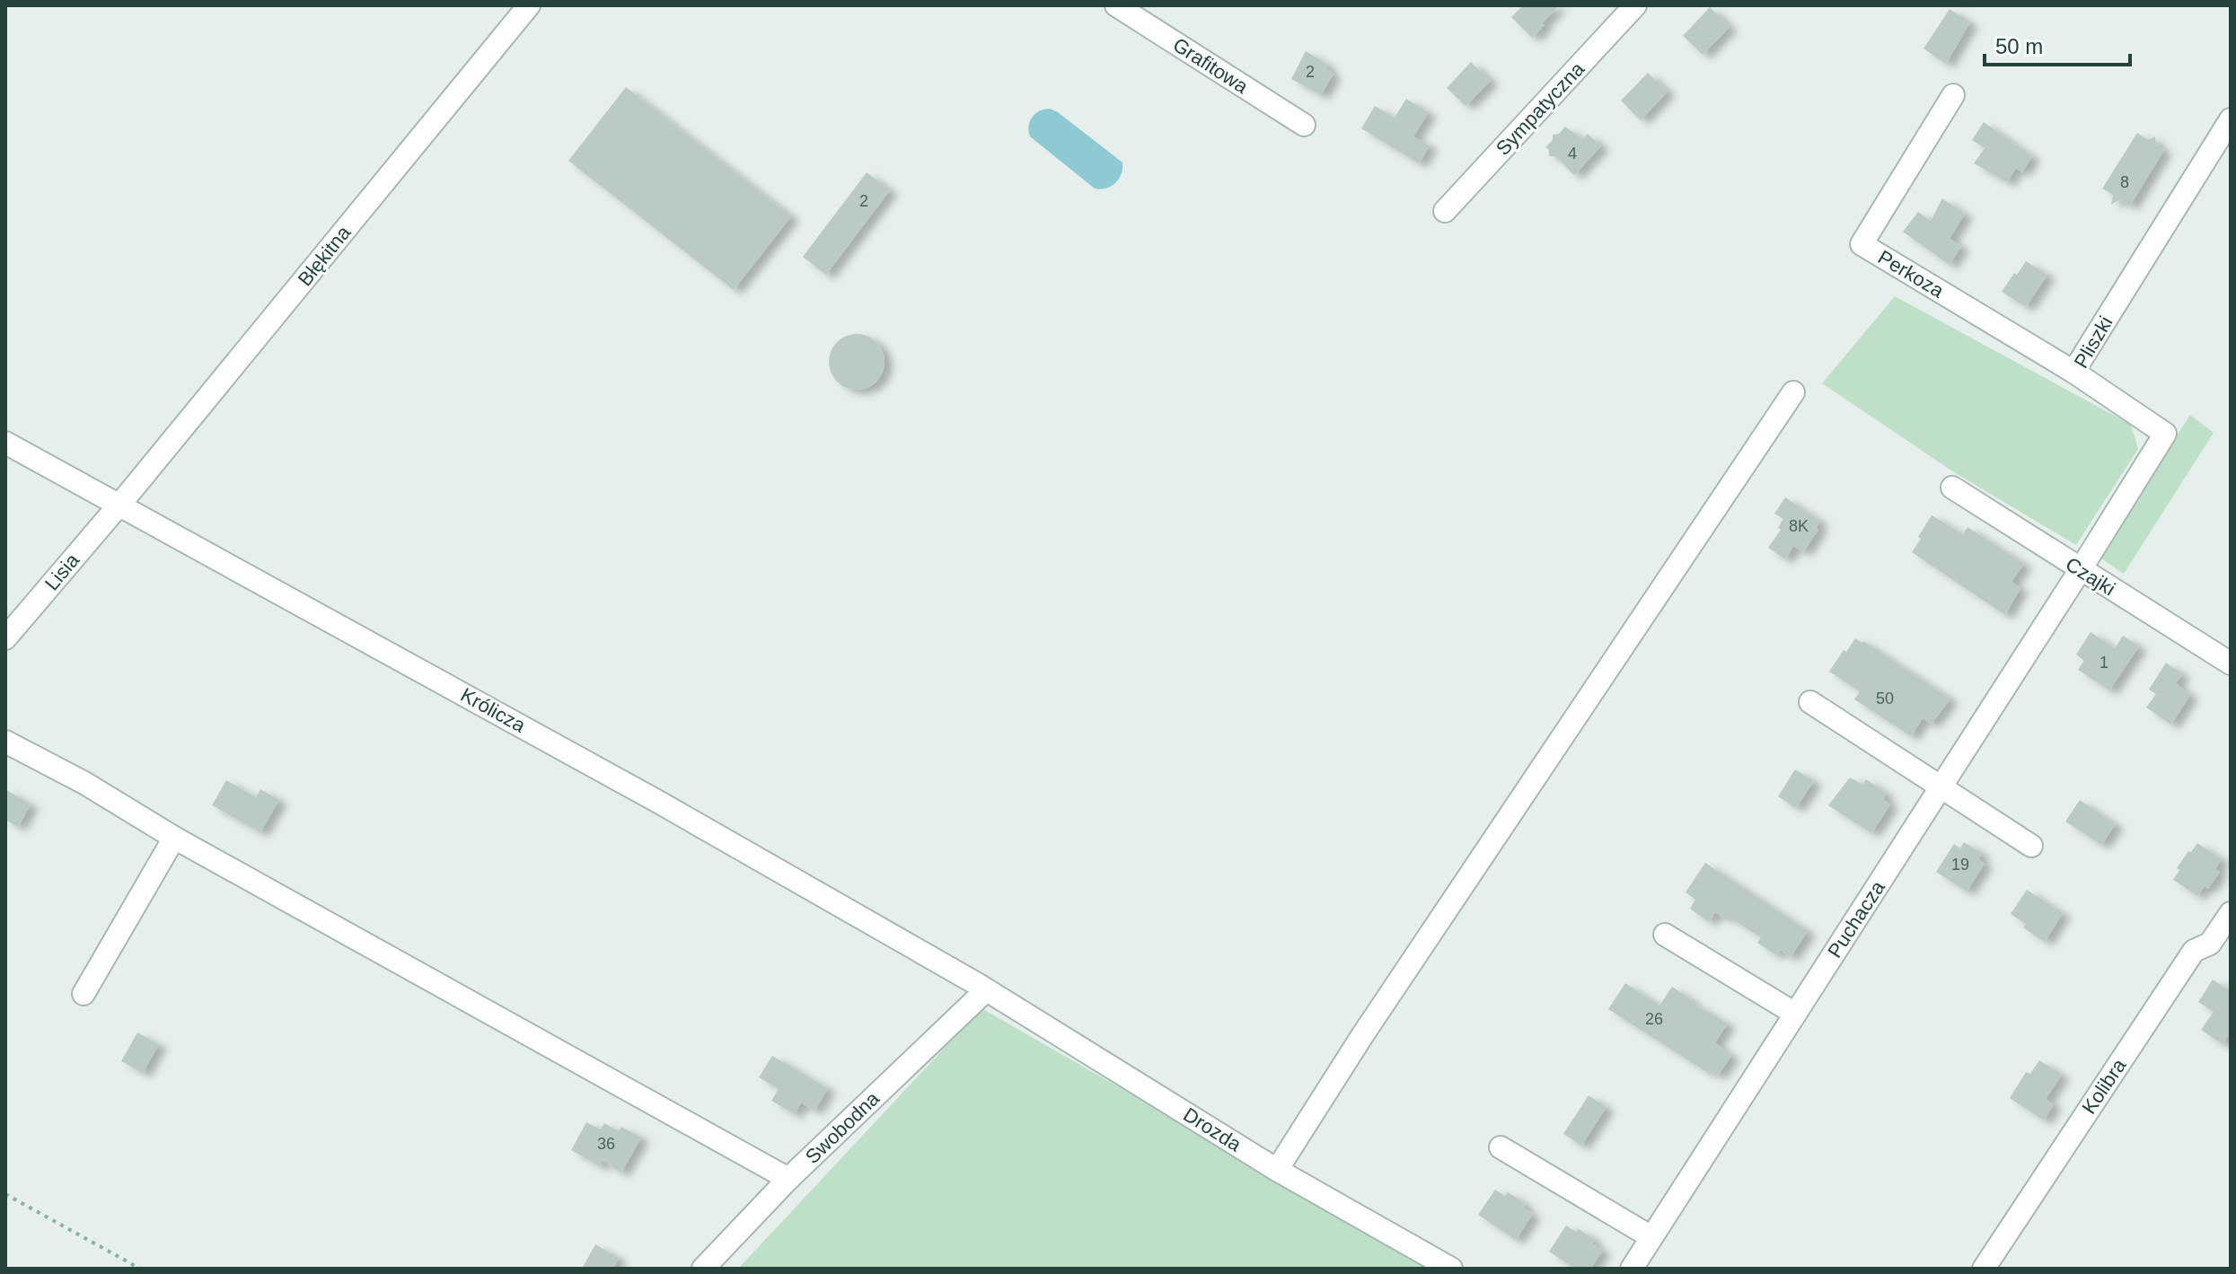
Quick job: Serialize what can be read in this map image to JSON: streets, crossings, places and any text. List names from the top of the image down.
{
  "streets": {
    "street": [
      "Grafitowa",
      "Sympatyczna",
      "Błękitna",
      "Perkoza",
      "Pliszki",
      "Lisia",
      "Czajki",
      "Królicza",
      "Puchacza",
      "Kolibra",
      "Swobodna",
      "Drozda"
    ]
  },
  "crossings": [
    ["Błękitna", "Lisia"],
    ["Błękitna", "Królicza"],
    ["Perkoza", "Pliszki"],
    ["Pliszki", "Czajki"],
    ["Pliszki", "Puchacza"],
    ["Lisia", "Królicza"],
    ["Czajki", "Puchacza"],
    ["Królicza", "Swobodna"],
    ["Królicza", "Drozda"],
    ["Swobodna", "Drozda"]
  ],
  "house_numbers": [
    "2",
    "4",
    "8",
    "2",
    "8K",
    "1",
    "50",
    "19",
    "26",
    "36"
  ],
  "scale_bar": "50 m"
}
